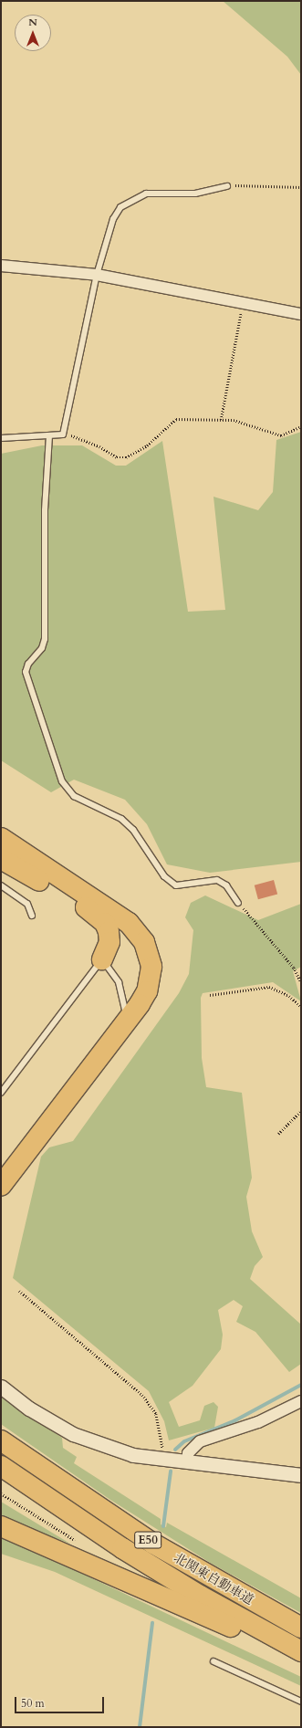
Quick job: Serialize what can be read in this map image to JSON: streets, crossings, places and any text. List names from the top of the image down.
{
  "streets": {
    "highway": ["E50", "北関東自動車道"]
  },
  "scale_bar": "50 m",
  "north": "top"
}
